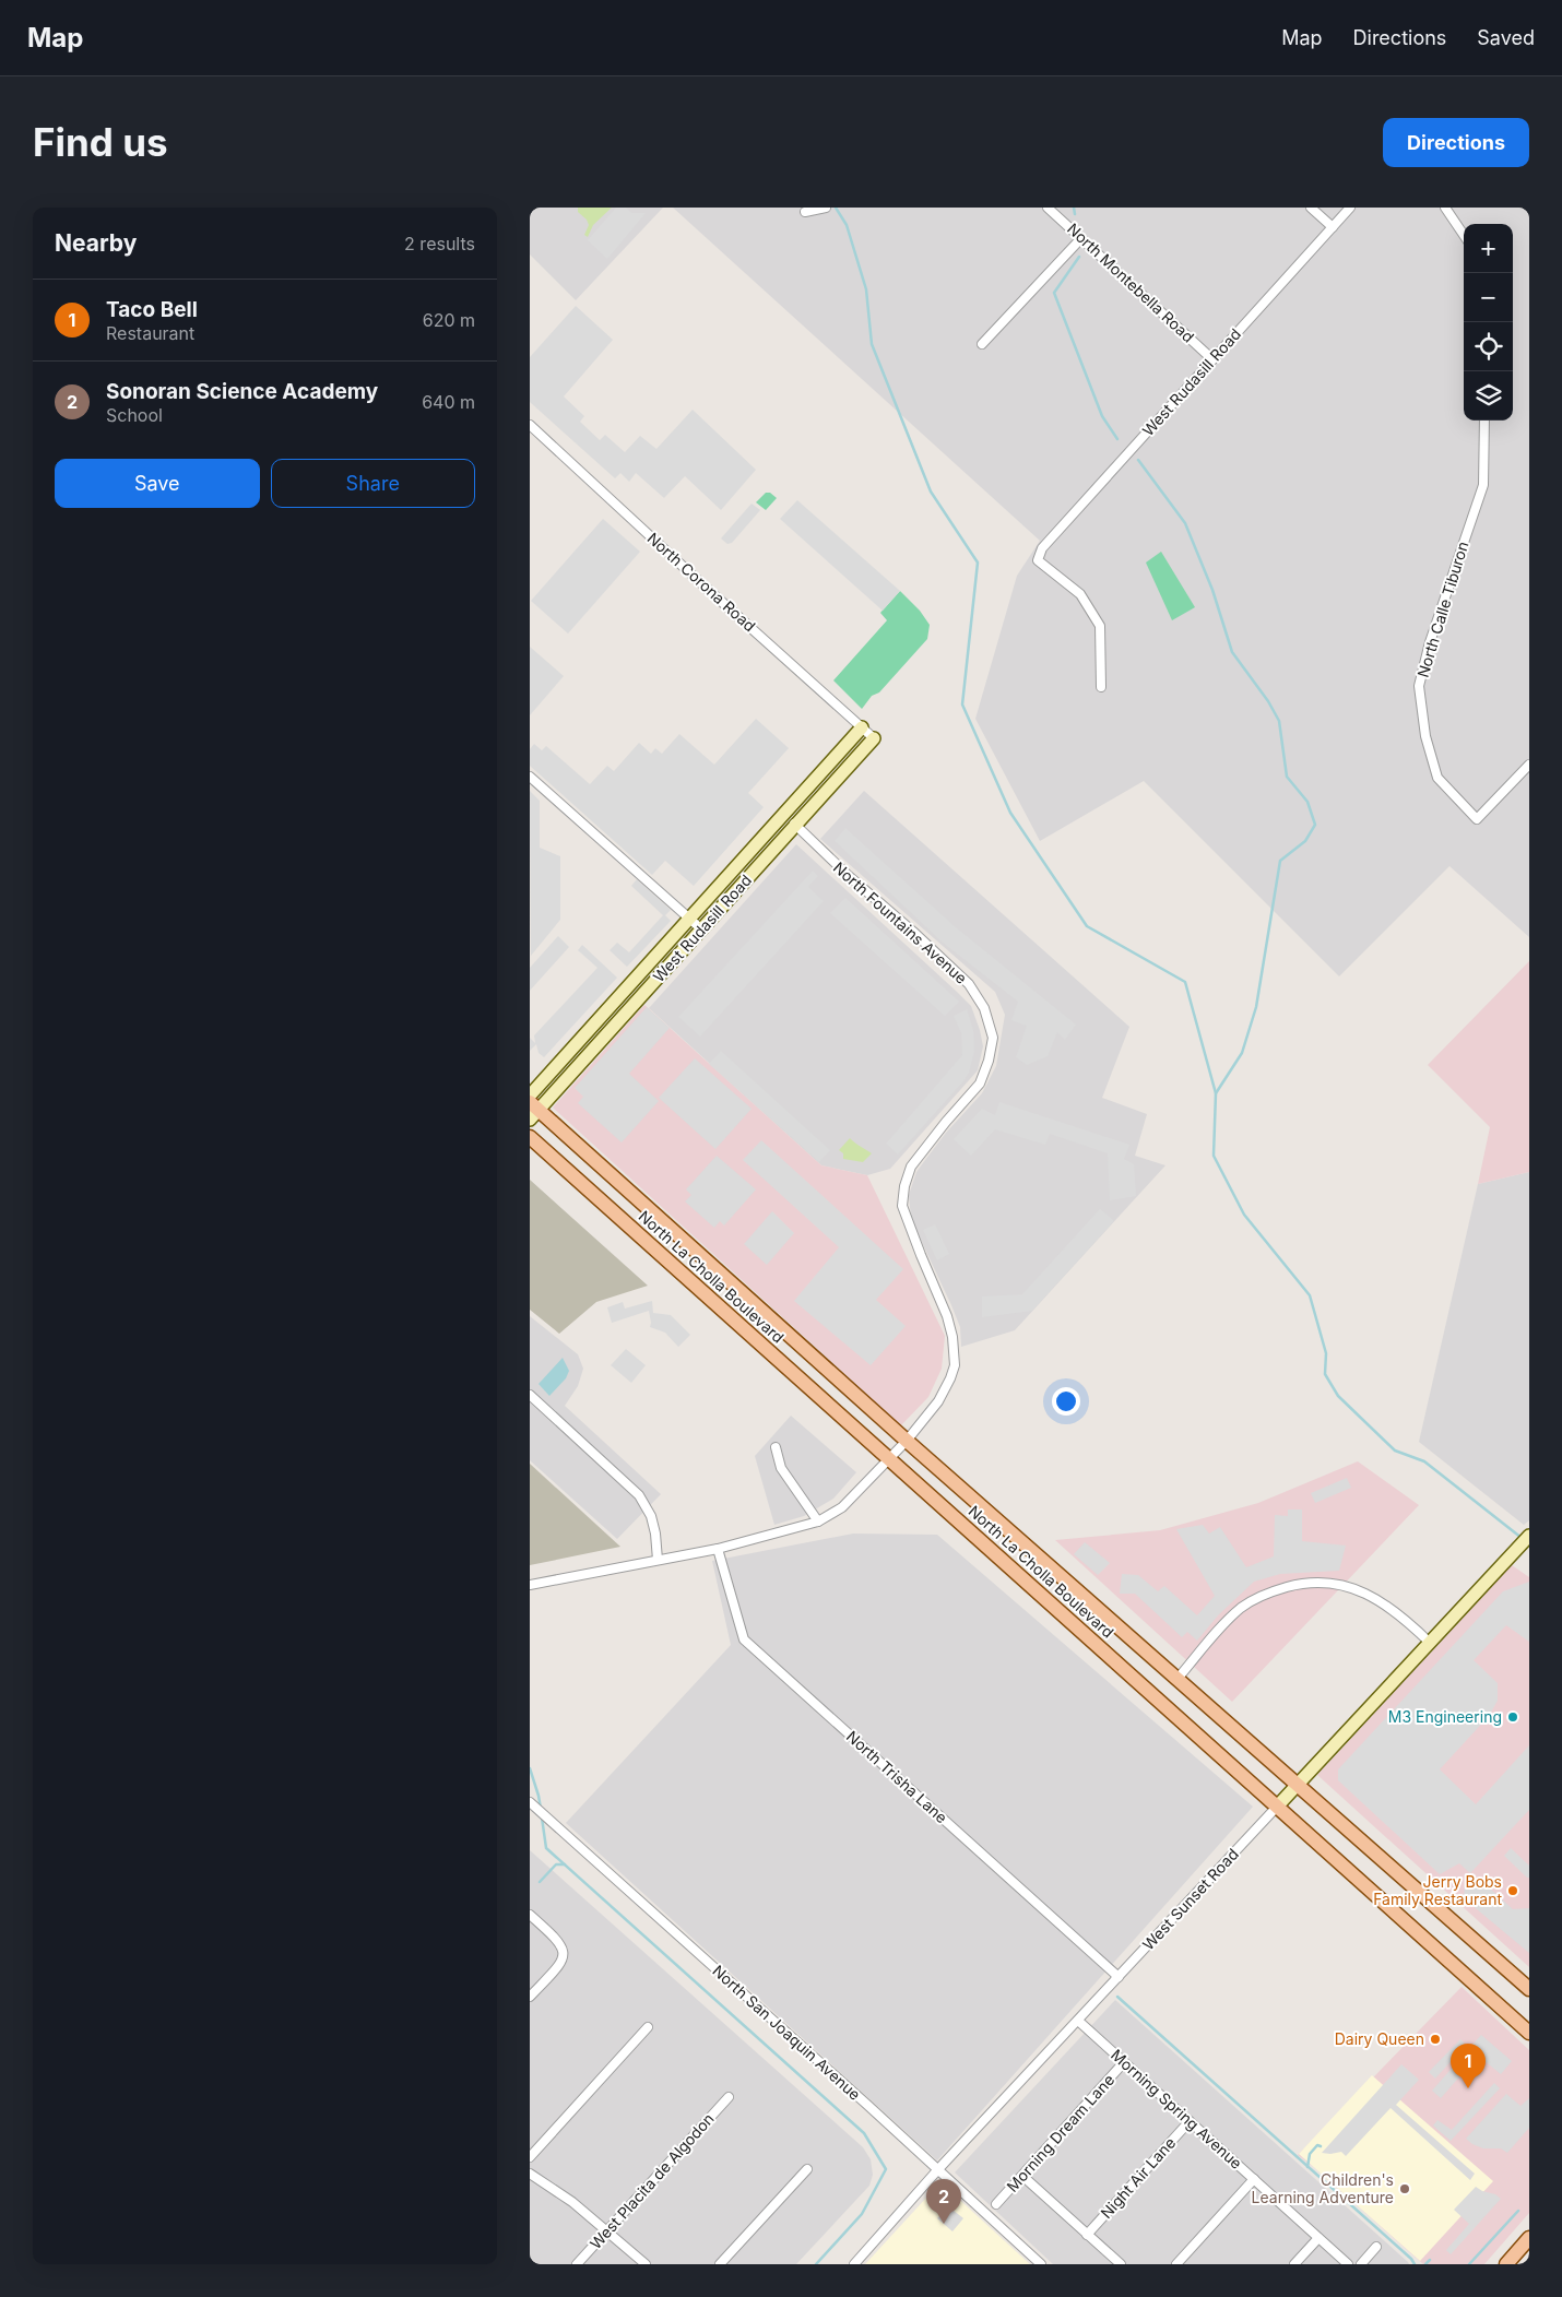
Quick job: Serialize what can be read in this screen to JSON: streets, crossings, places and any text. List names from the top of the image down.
{
  "streets": {
    "main road": ["North La Cholla Boulevard"],
    "street": [
      "North Montebella Road",
      "West Rudasill Road",
      "North Corona Road",
      "North Calle Tiburon",
      "North Fountains Avenue",
      "North Trisha Lane",
      "West Sunset Road",
      "North San Joaquin Avenue",
      "Morning Spring Avenue",
      "Morning Dream Lane",
      "Night Air Lane",
      "West Placita de Algodon"
    ]
  },
  "crossings": [
    ["North Montebella Road", "West Rudasill Road"],
    ["West Rudasill Road", "North Corona Road"],
    ["West Rudasill Road", "North Fountains Avenue"],
    ["West Rudasill Road", "North La Cholla Boulevard"],
    ["North Fountains Avenue", "North La Cholla Boulevard"],
    ["North Fountains Avenue", "North Trisha Lane"],
    ["North La Cholla Boulevard", "West Sunset Road"],
    ["North Trisha Lane", "West Sunset Road"],
    ["West Sunset Road", "North San Joaquin Avenue"],
    ["West Sunset Road", "Morning Spring Avenue"],
    ["Morning Spring Avenue", "Morning Dream Lane"],
    ["Morning Spring Avenue", "Night Air Lane"]
  ],
  "places": [
    "M3 Engineering",
    "Jerry Bobs Family Restaurant",
    "Dairy Queen",
    "Children's Learning Adventure"
  ],
  "page": {
    "header": "Map",
    "nav": ["Map", "Directions", "Saved"],
    "buttons": [
      "Directions",
      ["Save", "Share"]
    ],
    "title": "Find us",
    "heading": ["Nearby", "2 results"],
    "map_buttons": ["+", "−"],
    "list": [
      {
        "mark": "1",
        "name": "Taco Bell",
        "note": "Restaurant",
        "value": "620 m"
      },
      {
        "mark": "2",
        "name": "Sonoran Science Academy",
        "note": "School",
        "value": "640 m"
      }
    ],
    "pins": ["1", "2"]
  }
}
